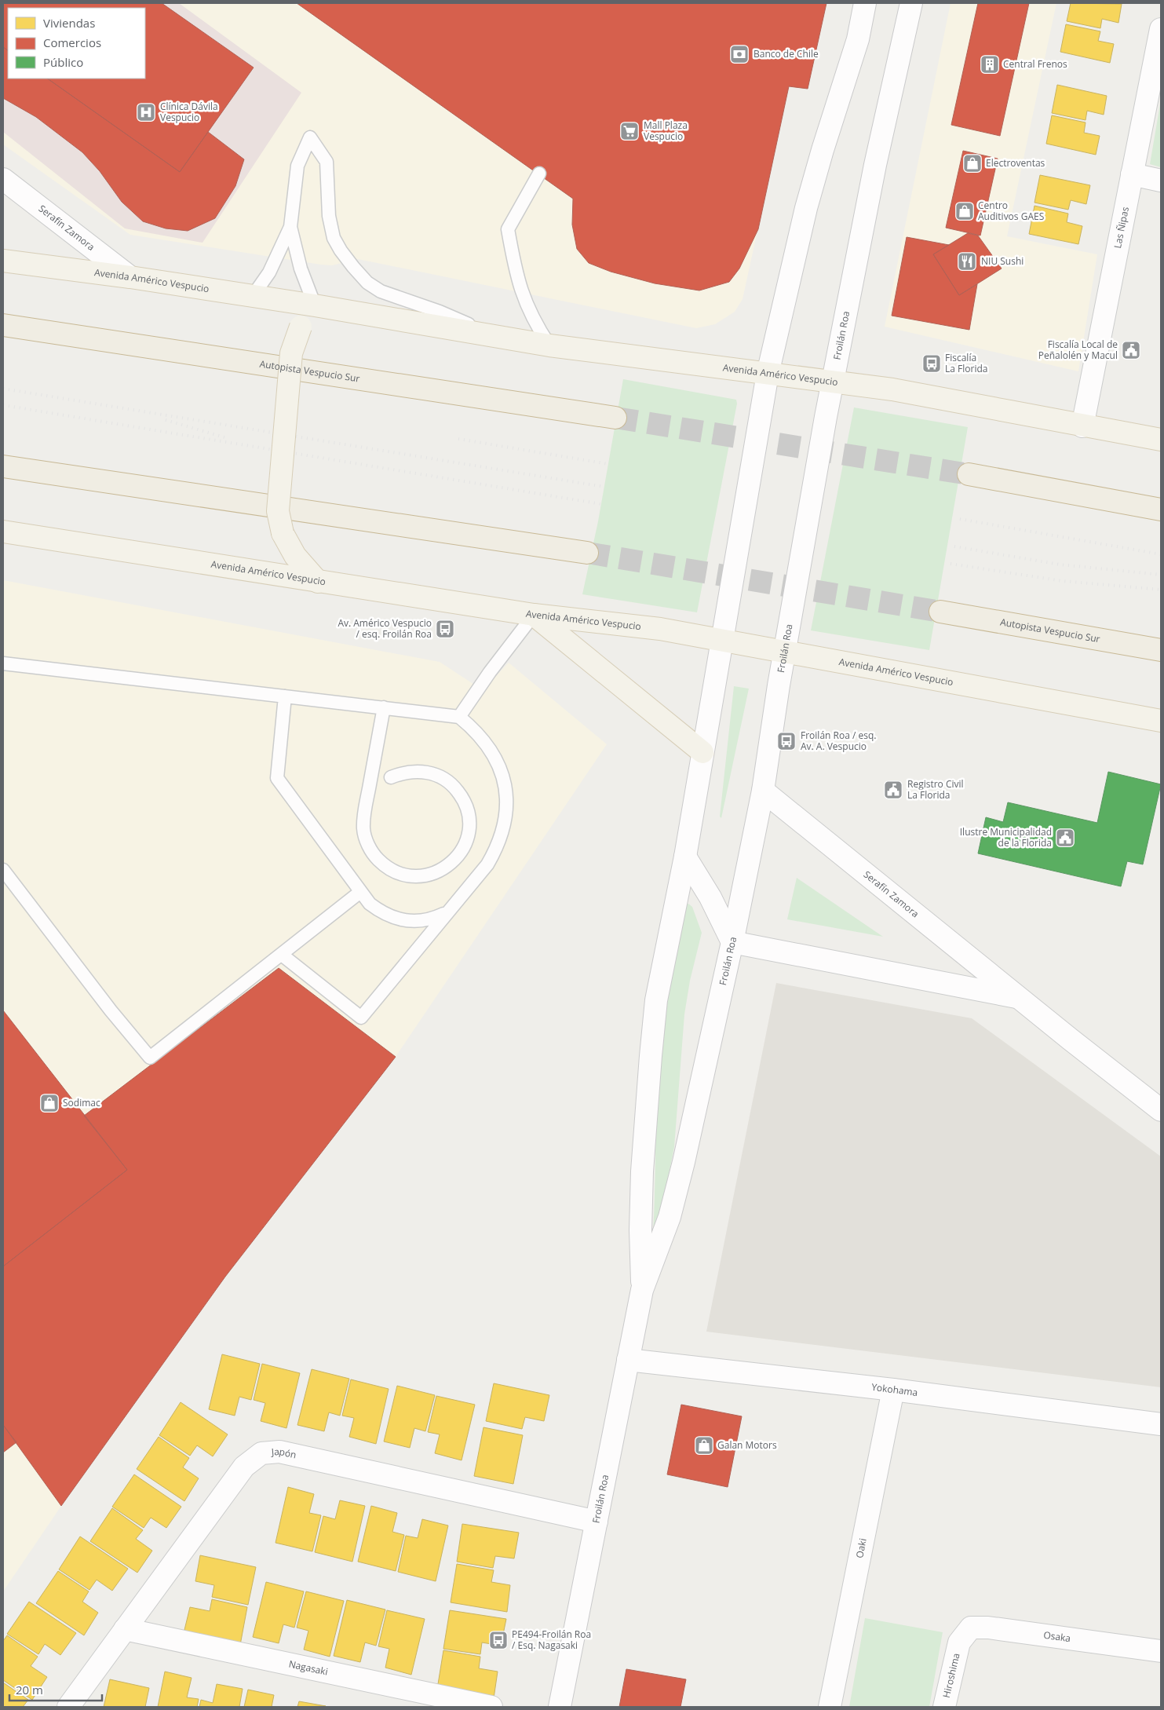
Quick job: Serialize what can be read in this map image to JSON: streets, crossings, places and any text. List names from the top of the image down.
{
  "streets": {
    "highway": ["Autopista Vespucio Sur"],
    "main road": ["Avenida Américo Vespucio"],
    "street": [
      "Las Ñipas",
      "Serafín Zamora",
      "Froilán Roa",
      "Yokohama",
      "Japón",
      "Oaki",
      "Osaka",
      "Nagasaki",
      "Hiroshima"
    ]
  },
  "crossings": [
    ["Las Ñipas", "Avenida Américo Vespucio"],
    ["Serafín Zamora", "Avenida Américo Vespucio"],
    ["Serafín Zamora", "Froilán Roa"],
    ["Avenida Américo Vespucio", "Froilán Roa"],
    ["Froilán Roa", "Yokohama"],
    ["Froilán Roa", "Japón"],
    ["Yokohama", "Oaki"],
    ["Japón", "Nagasaki"],
    ["Osaka", "Hiroshima"]
  ],
  "places": {
    "bank": ["Banco de Chile"],
    "building": ["Central Frenos"],
    "hospital": ["Clínica Dávila Vespucio"],
    "supermarket": ["Mall Plaza Vespucio"],
    "shop": [
      "Electroventas",
      "Centro Auditivos GAES",
      "Sodimac",
      "Galan Motors"
    ],
    "restaurant": ["NIU Sushi"],
    "public building": ["Fiscalía Local de Peñalolén y Macul", "Registro Civil La Florida", "Ilustre Municipalidad de la Florida"],
    "bus stop": [
      "Fiscalía La Florida",
      "Av. Américo Vespucio / esq. Froilán Roa",
      "Froilán Roa / esq. Av. A. Vespucio",
      "PE494-Froilán Roa / Esq. Nagasaki"
    ]
  },
  "legend": ["Viviendas", "Comercios", "Público"],
  "scale_bar": "20 m"
}
